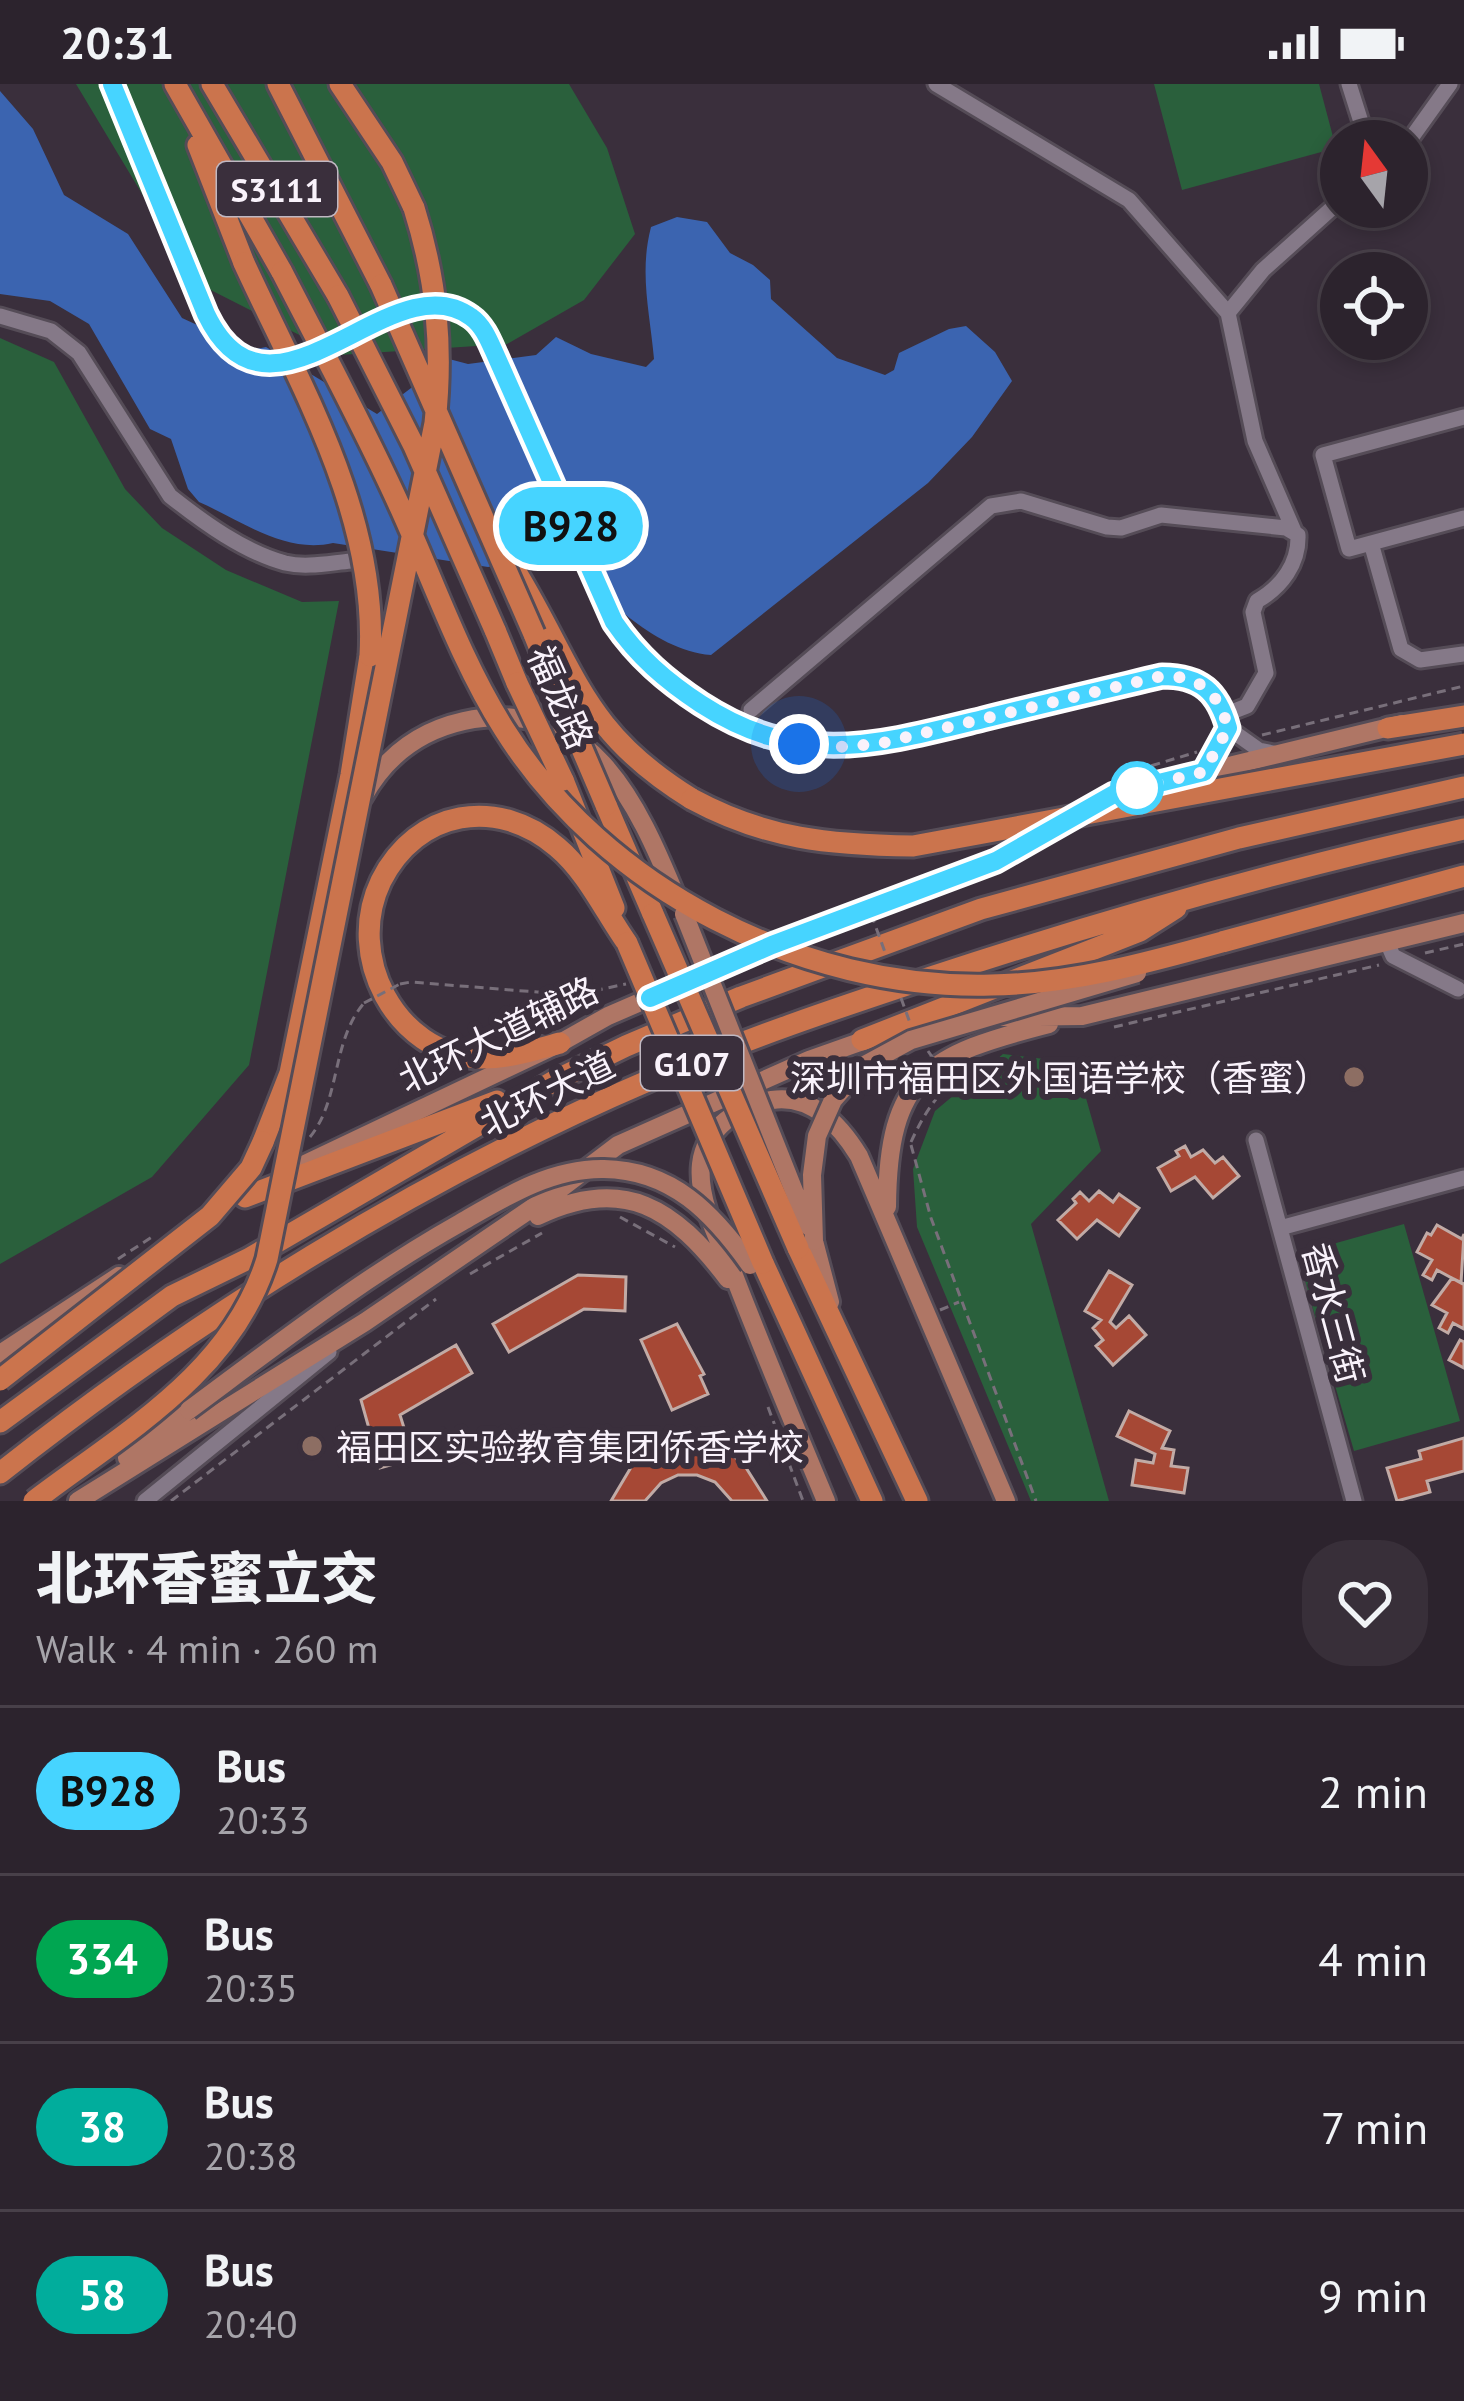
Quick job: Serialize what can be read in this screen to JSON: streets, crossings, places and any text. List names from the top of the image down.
{
  "streets": {
    "highway": [
      "S3111",
      "福龙路",
      "G107",
      "北环大道"
    ],
    "main road": ["北环大道辅路"],
    "street": ["香水三街"]
  },
  "places": ["深圳市福田区外国语学校（香蜜）", "福田区实验教育集团侨香学校"],
  "lines": ["bus line B928"],
  "north": "top",
  "page": {
    "status": "20:31",
    "on_map": "B928",
    "heading": ["北环香蜜立交", "Walk · 4 min · 260 m"],
    "list": [
      {
        "mark": "B928",
        "name": "Bus",
        "note": "20:33",
        "value": "2 min"
      },
      {
        "mark": "334",
        "name": "Bus",
        "note": "20:35",
        "value": "4 min"
      },
      {
        "mark": "38",
        "name": "Bus",
        "note": "20:38",
        "value": "7 min"
      },
      {
        "mark": "58",
        "name": "Bus",
        "note": "20:40",
        "value": "9 min"
      }
    ]
  }
}
